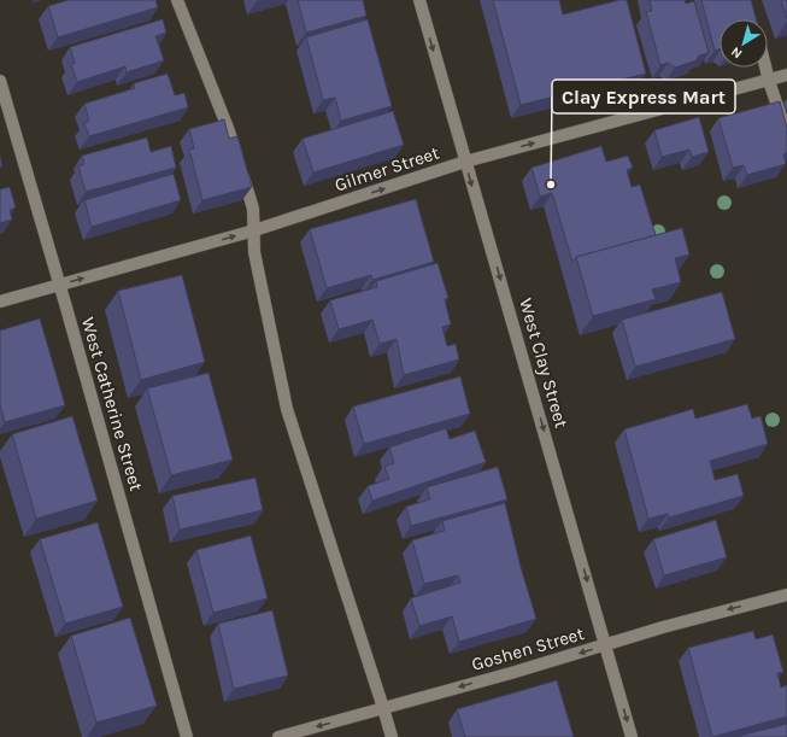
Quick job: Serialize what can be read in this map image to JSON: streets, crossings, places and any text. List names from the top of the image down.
{
  "streets": {
    "street": [
      "Gilmer Street",
      "West Clay Street",
      "West Catherine Street",
      "Goshen Street"
    ]
  },
  "crossings": [
    ["Gilmer Street", "West Clay Street"],
    ["Gilmer Street", "West Catherine Street"],
    ["West Clay Street", "Goshen Street"]
  ],
  "one_way": ["Gilmer Street", "West Clay Street", "Goshen Street"],
  "places": ["Clay Express Mart"],
  "north": "bottom left"
}
